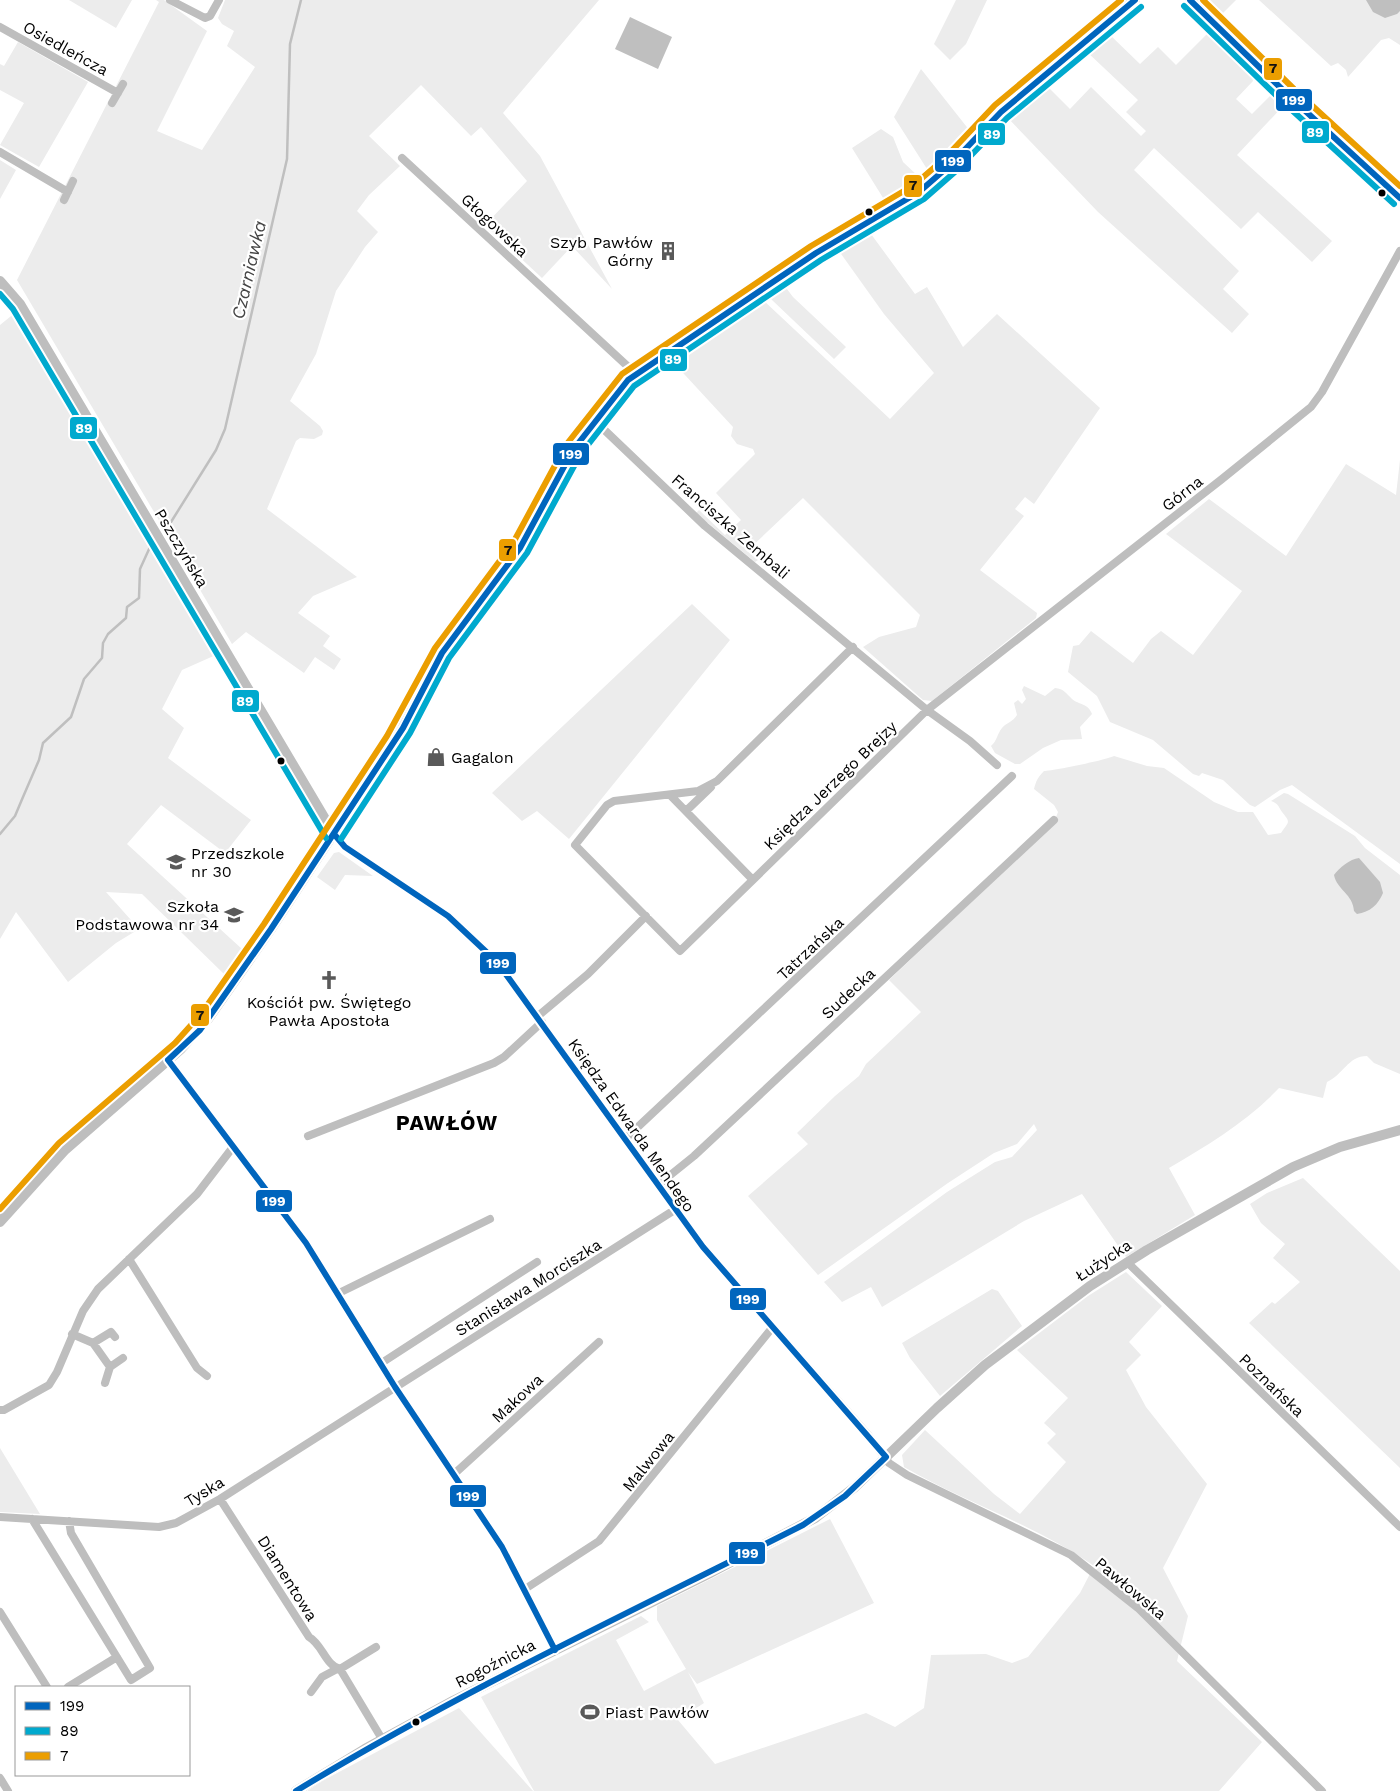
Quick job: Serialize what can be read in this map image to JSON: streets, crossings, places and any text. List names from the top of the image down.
{
  "streets": {
    "street": [
      "Osiedleńcza",
      "Głogowska",
      "Górna",
      "Franciszka Zembali",
      "Pszczyńska",
      "Księdza Jerzego Brejzy",
      "Tatrzańska",
      "Sudecka",
      "Księdza Edwarda Mendego",
      "Łużycka",
      "Stanisława Morciszka",
      "Poznańska",
      "Makowa",
      "Malwowa",
      "Tyska",
      "Diamentowa",
      "Pawłowska",
      "Rogoźnicka"
    ]
  },
  "crossings": [
    ["Górna", "Franciszka Zembali"],
    ["Górna", "Księdza Jerzego Brejzy"],
    ["Franciszka Zembali", "Księdza Jerzego Brejzy"],
    ["Pszczyńska", "Księdza Edwarda Mendego"],
    ["Tatrzańska", "Księdza Edwarda Mendego"],
    ["Sudecka", "Księdza Edwarda Mendego"],
    ["Księdza Edwarda Mendego", "Łużycka"],
    ["Księdza Edwarda Mendego", "Stanisława Morciszka"],
    ["Księdza Edwarda Mendego", "Malwowa"],
    ["Księdza Edwarda Mendego", "Pawłowska"],
    ["Księdza Edwarda Mendego", "Rogoźnicka"],
    ["Łużycka", "Poznańska"],
    ["Łużycka", "Pawłowska"],
    ["Łużycka", "Rogoźnicka"],
    ["Stanisława Morciszka", "Tyska"],
    ["Tyska", "Diamentowa"],
    ["Diamentowa", "Rogoźnicka"],
    ["Pawłowska", "Rogoźnicka"]
  ],
  "districts": ["PAWŁÓW"],
  "water": ["Czarniawka"],
  "places": {
    "building": ["Szyb Pawłów Górny"],
    "shop": ["Gagalon"],
    "school or university": ["Przedszkole nr 30", "Szkoła Podstawowa nr 34"],
    "church": ["Kościół pw. Świętego Pawła Apostoła"],
    "sports": ["Piast Pawłów"]
  },
  "lines": ["transit line 199", "transit line 7", "transit line 89"],
  "legend": ["199", "89", "7"]
}
